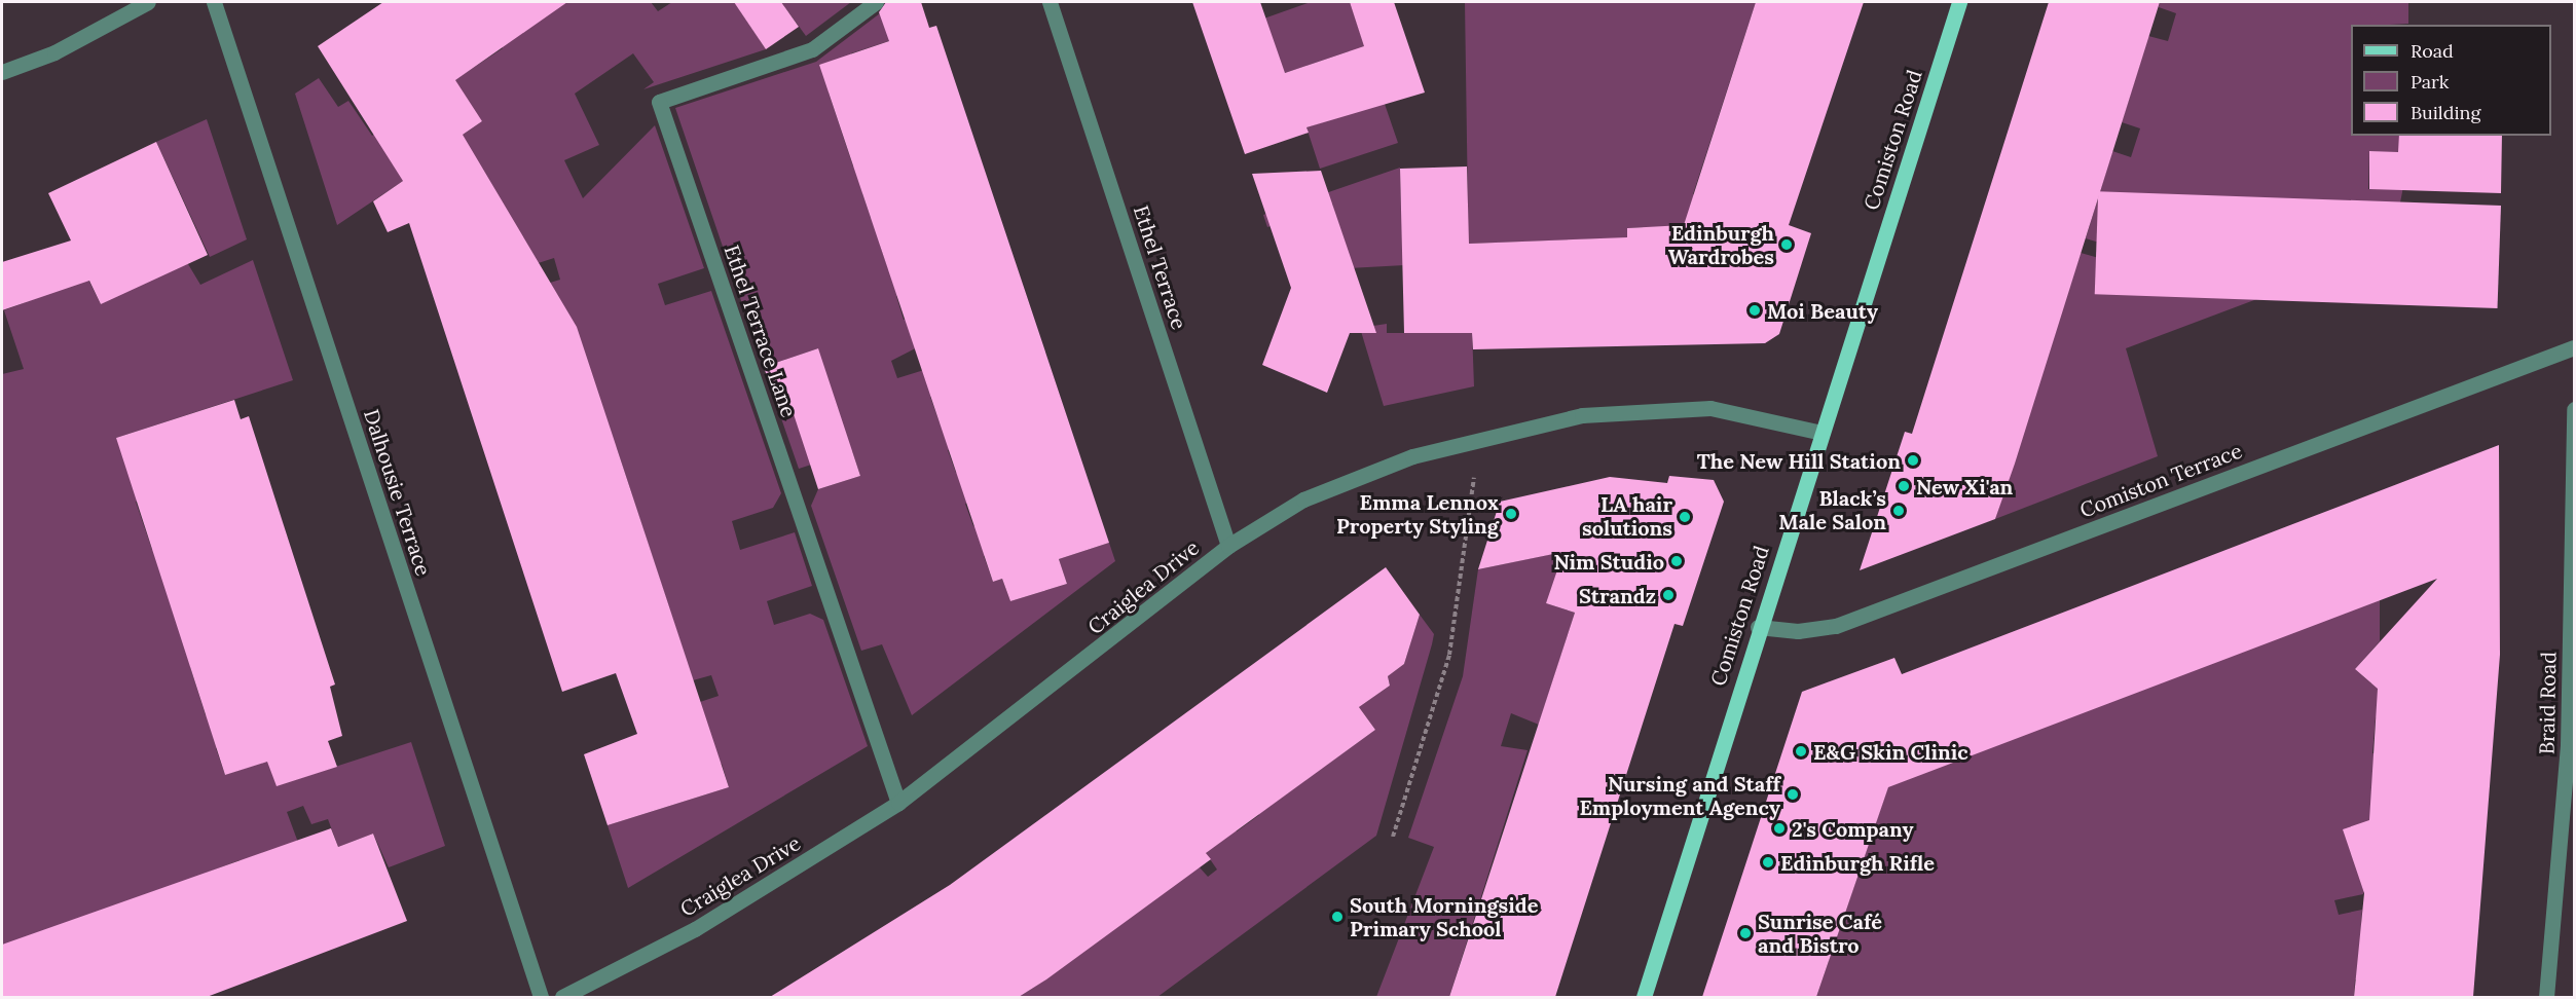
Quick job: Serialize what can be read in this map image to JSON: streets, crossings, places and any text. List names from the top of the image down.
{
  "streets": {
    "main road": ["Comiston Road"],
    "street": [
      "Ethel Terrace",
      "Ethel Terrace Lane",
      "Comiston Terrace",
      "Dalhousie Terrace",
      "Craiglea Drive",
      "Braid Road"
    ]
  },
  "crossings": [
    ["Comiston Road", "Comiston Terrace"],
    ["Comiston Road", "Craiglea Drive"],
    ["Ethel Terrace", "Craiglea Drive"],
    ["Ethel Terrace Lane", "Craiglea Drive"]
  ],
  "places": [
    "Edinburgh Wardrobes",
    "Moi Beauty",
    "The New Hill Station",
    "New Xi'an",
    "Black’s Male Salon",
    "Emma Lennox Property Styling",
    "LA hair solutions",
    "Nim Studio",
    "Strandz",
    "E&G Skin Clinic",
    "Nursing and Staff Employment Agency",
    "2's Company",
    "Edinburgh Rifle",
    "South Morningside Primary School",
    "Sunrise Café and Bistro"
  ],
  "legend": ["Road", "Park", "Building"]
}
